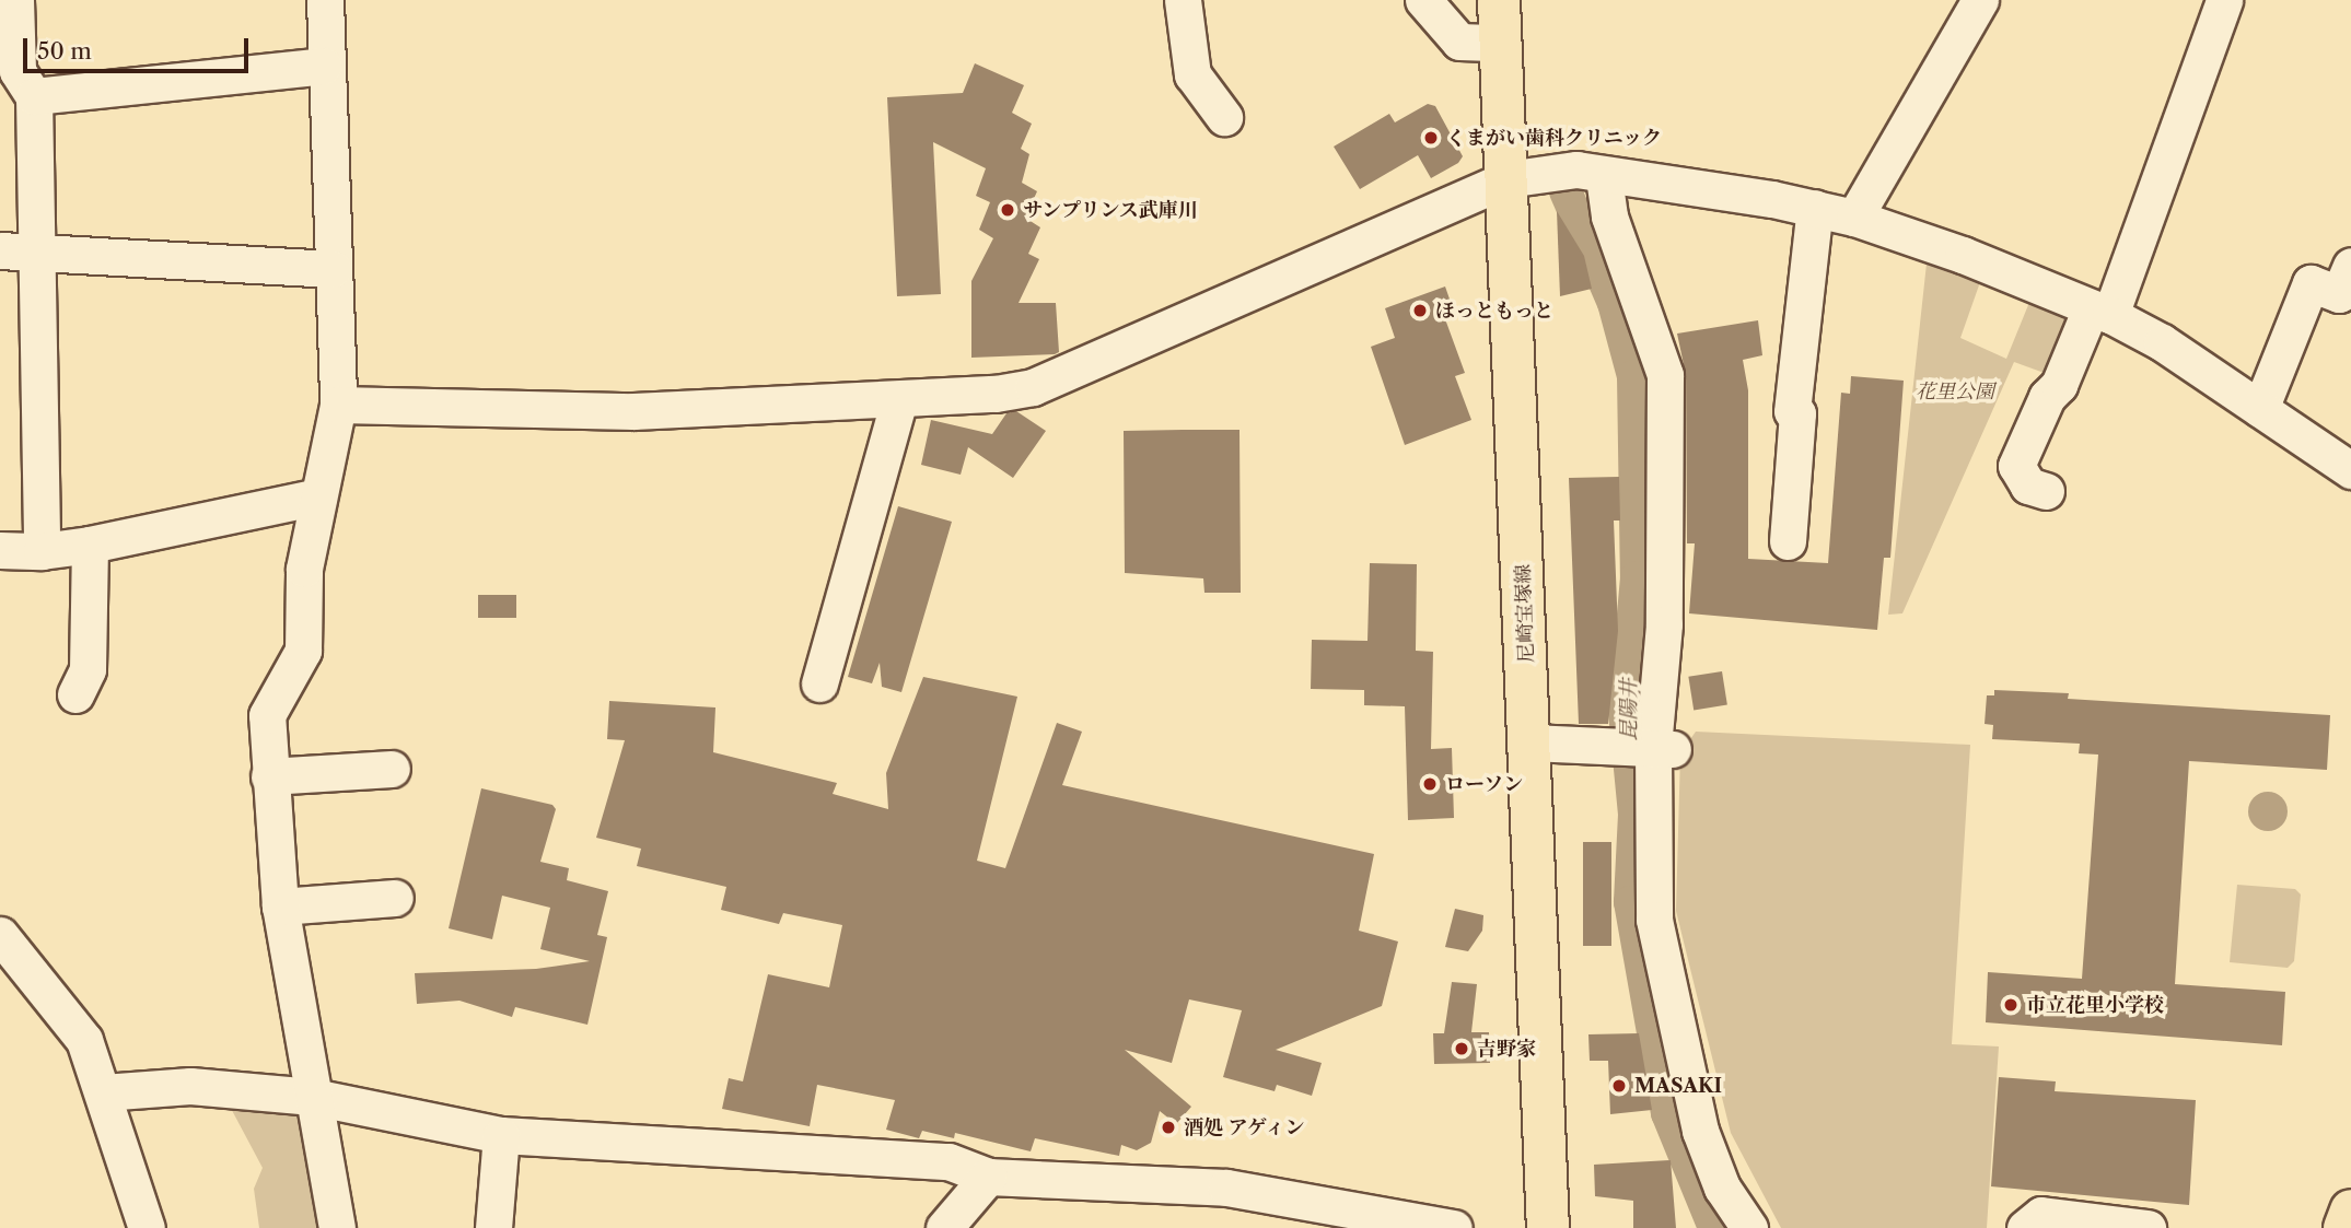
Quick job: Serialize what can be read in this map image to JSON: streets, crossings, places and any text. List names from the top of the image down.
{
  "streets": {
    "main road": ["尼崎宝塚線"]
  },
  "water": ["昆陽井"],
  "parks": ["花里公園"],
  "places": [
    "くまがい歯科クリニック",
    "サンプリンス武庫川",
    "ほっともっと",
    "ローソン",
    "市立花里小学校",
    "吉野家",
    "MASAKI",
    "酒処 アゲィン"
  ],
  "scale_bar": "50 m"
}
